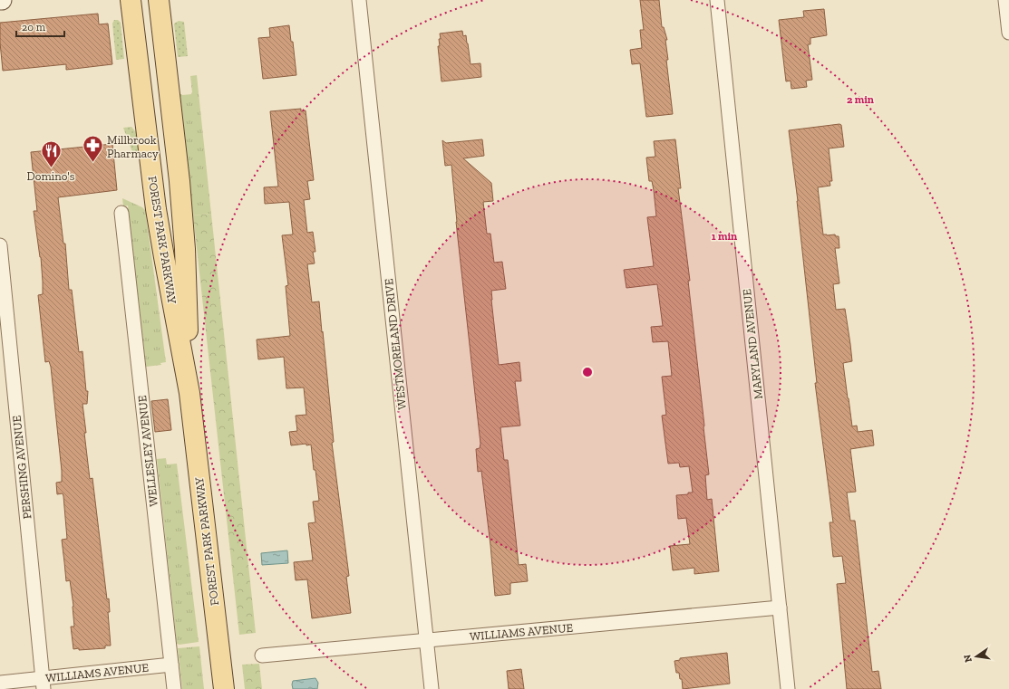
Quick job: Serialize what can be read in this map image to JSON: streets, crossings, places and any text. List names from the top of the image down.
{
  "streets": {
    "main road": ["FOREST PARK PARKWAY"],
    "street": [
      "WESTMORELAND DRIVE",
      "MARYLAND AVENUE",
      "WELLESLEY AVENUE",
      "PERSHING AVENUE",
      "WILLIAMS AVENUE"
    ]
  },
  "crossings": [
    ["WESTMORELAND DRIVE", "WILLIAMS AVENUE"],
    ["MARYLAND AVENUE", "WILLIAMS AVENUE"],
    ["WELLESLEY AVENUE", "WILLIAMS AVENUE"],
    ["PERSHING AVENUE", "WILLIAMS AVENUE"]
  ],
  "places": {
    "pharmacy": ["Millbrook Pharmacy"],
    "restaurant": ["Domino's"]
  },
  "scale_bar": "20 m",
  "north": "left",
  "rings": ["2 min", "1 min"]
}
